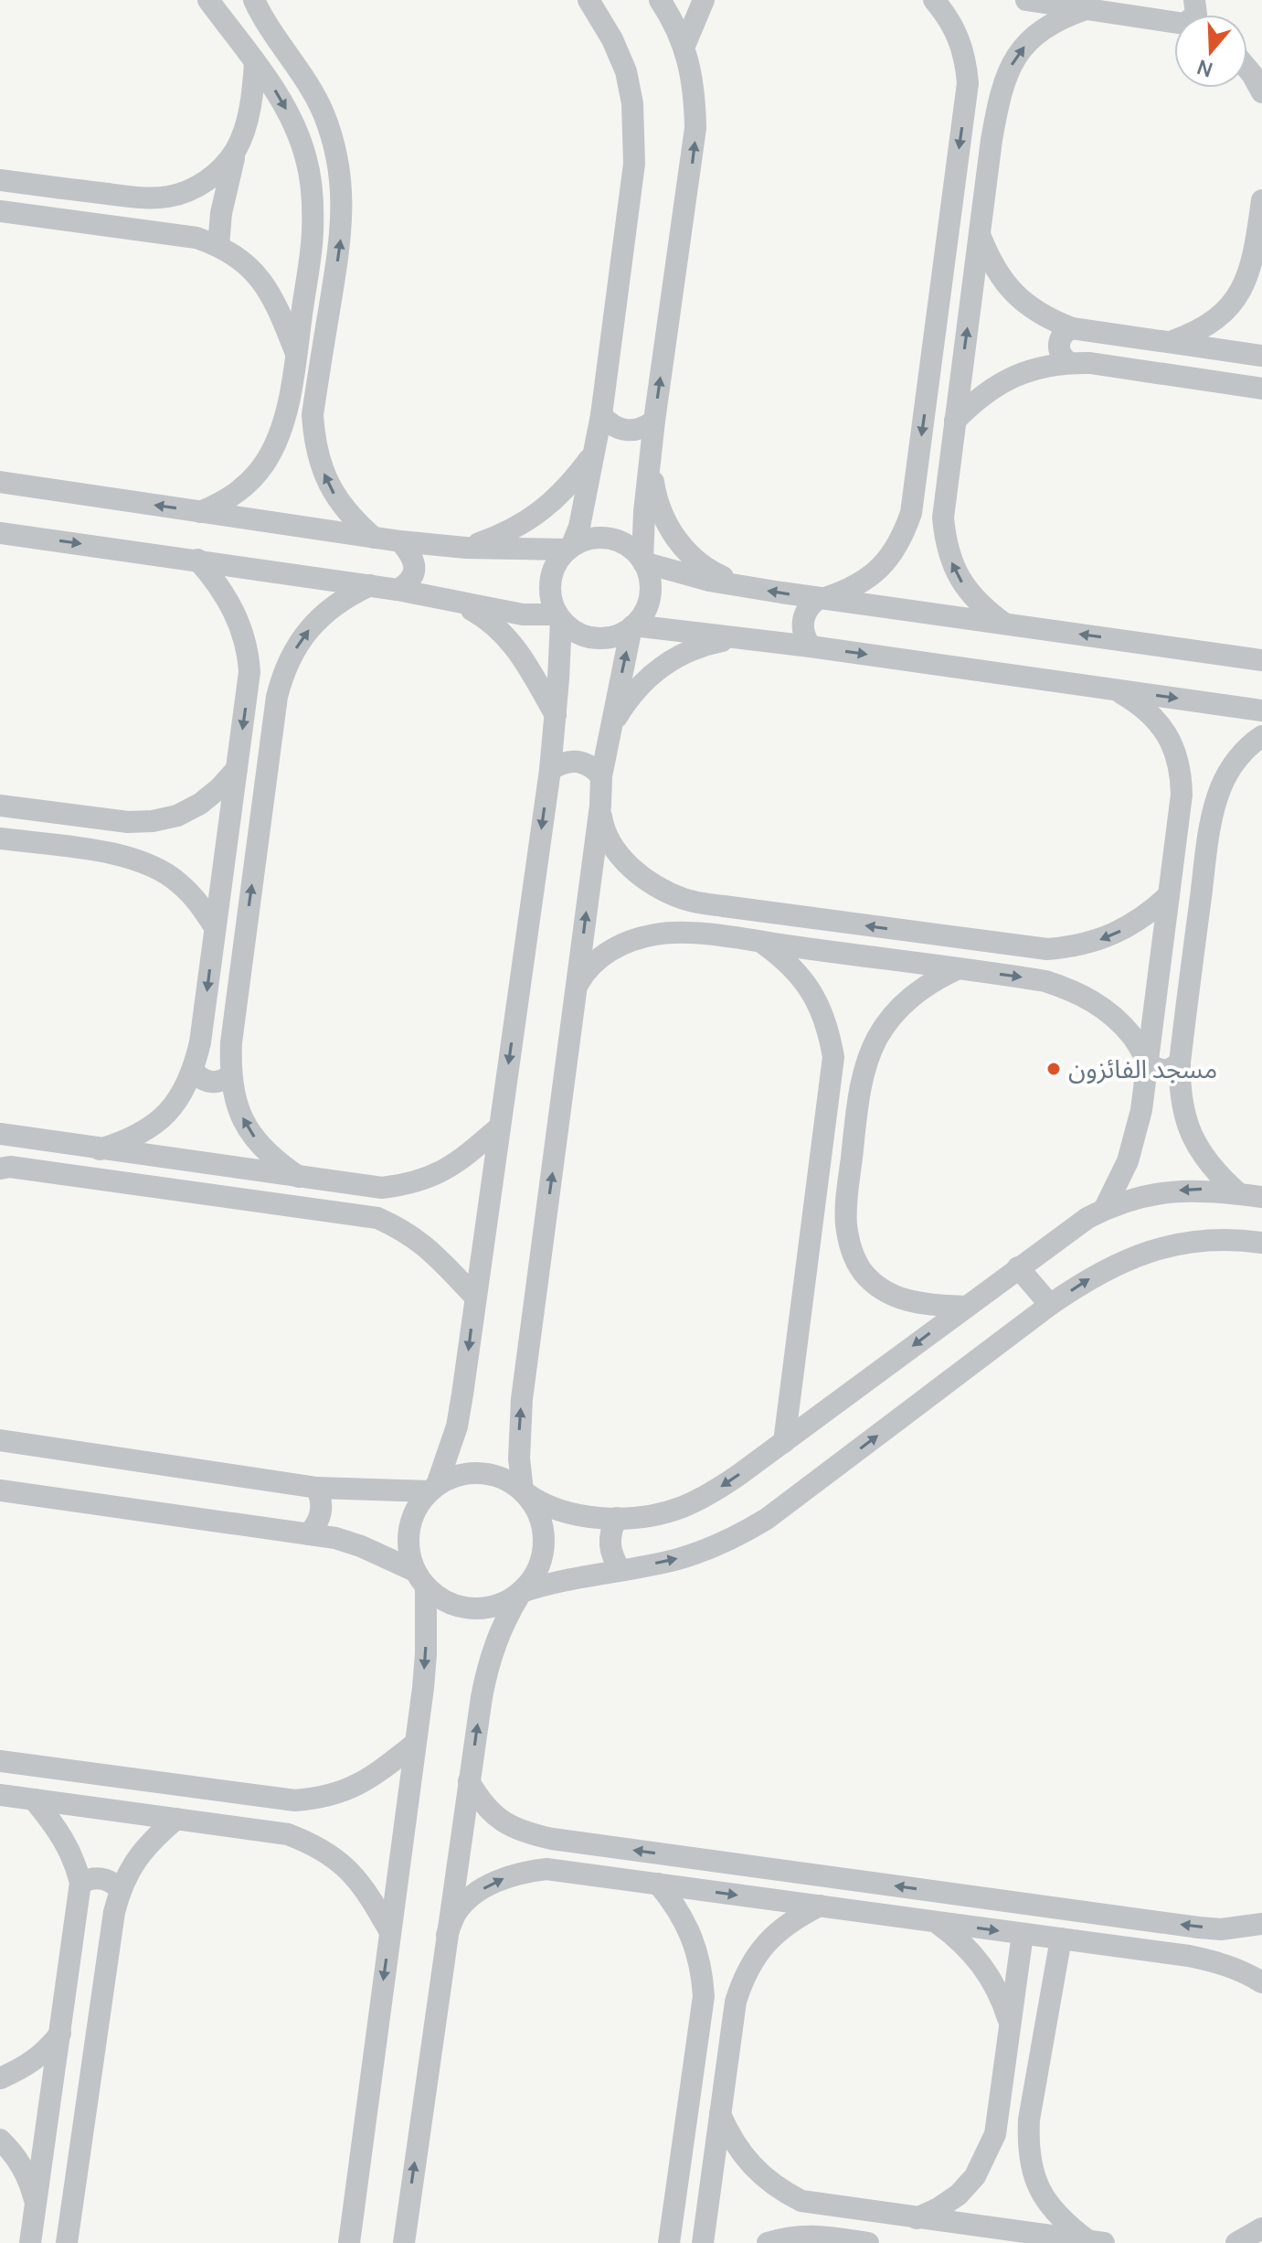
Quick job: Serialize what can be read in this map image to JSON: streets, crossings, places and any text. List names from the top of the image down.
{
  "places": ["مسجد الفائزون"],
  "north": "bottom"
}
